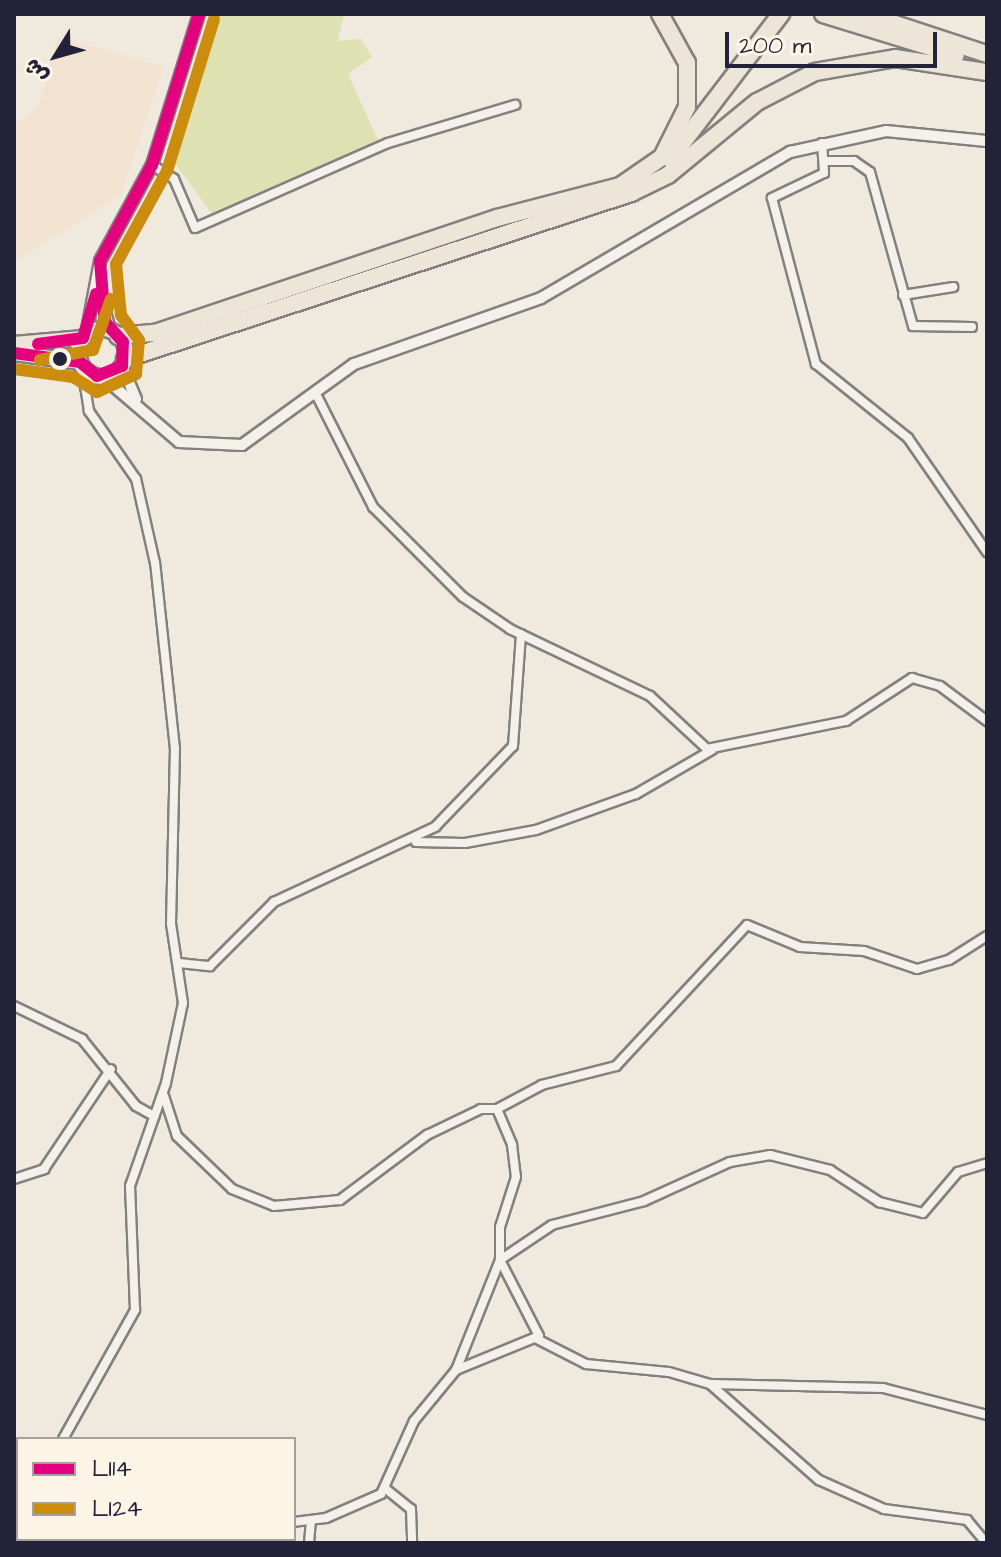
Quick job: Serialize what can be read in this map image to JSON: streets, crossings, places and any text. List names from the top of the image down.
{
  "lines": ["transit line LI14", "transit line LI24"],
  "legend": ["LI14", "LI24"],
  "scale_bar": "200 m",
  "north": "bottom left"
}
